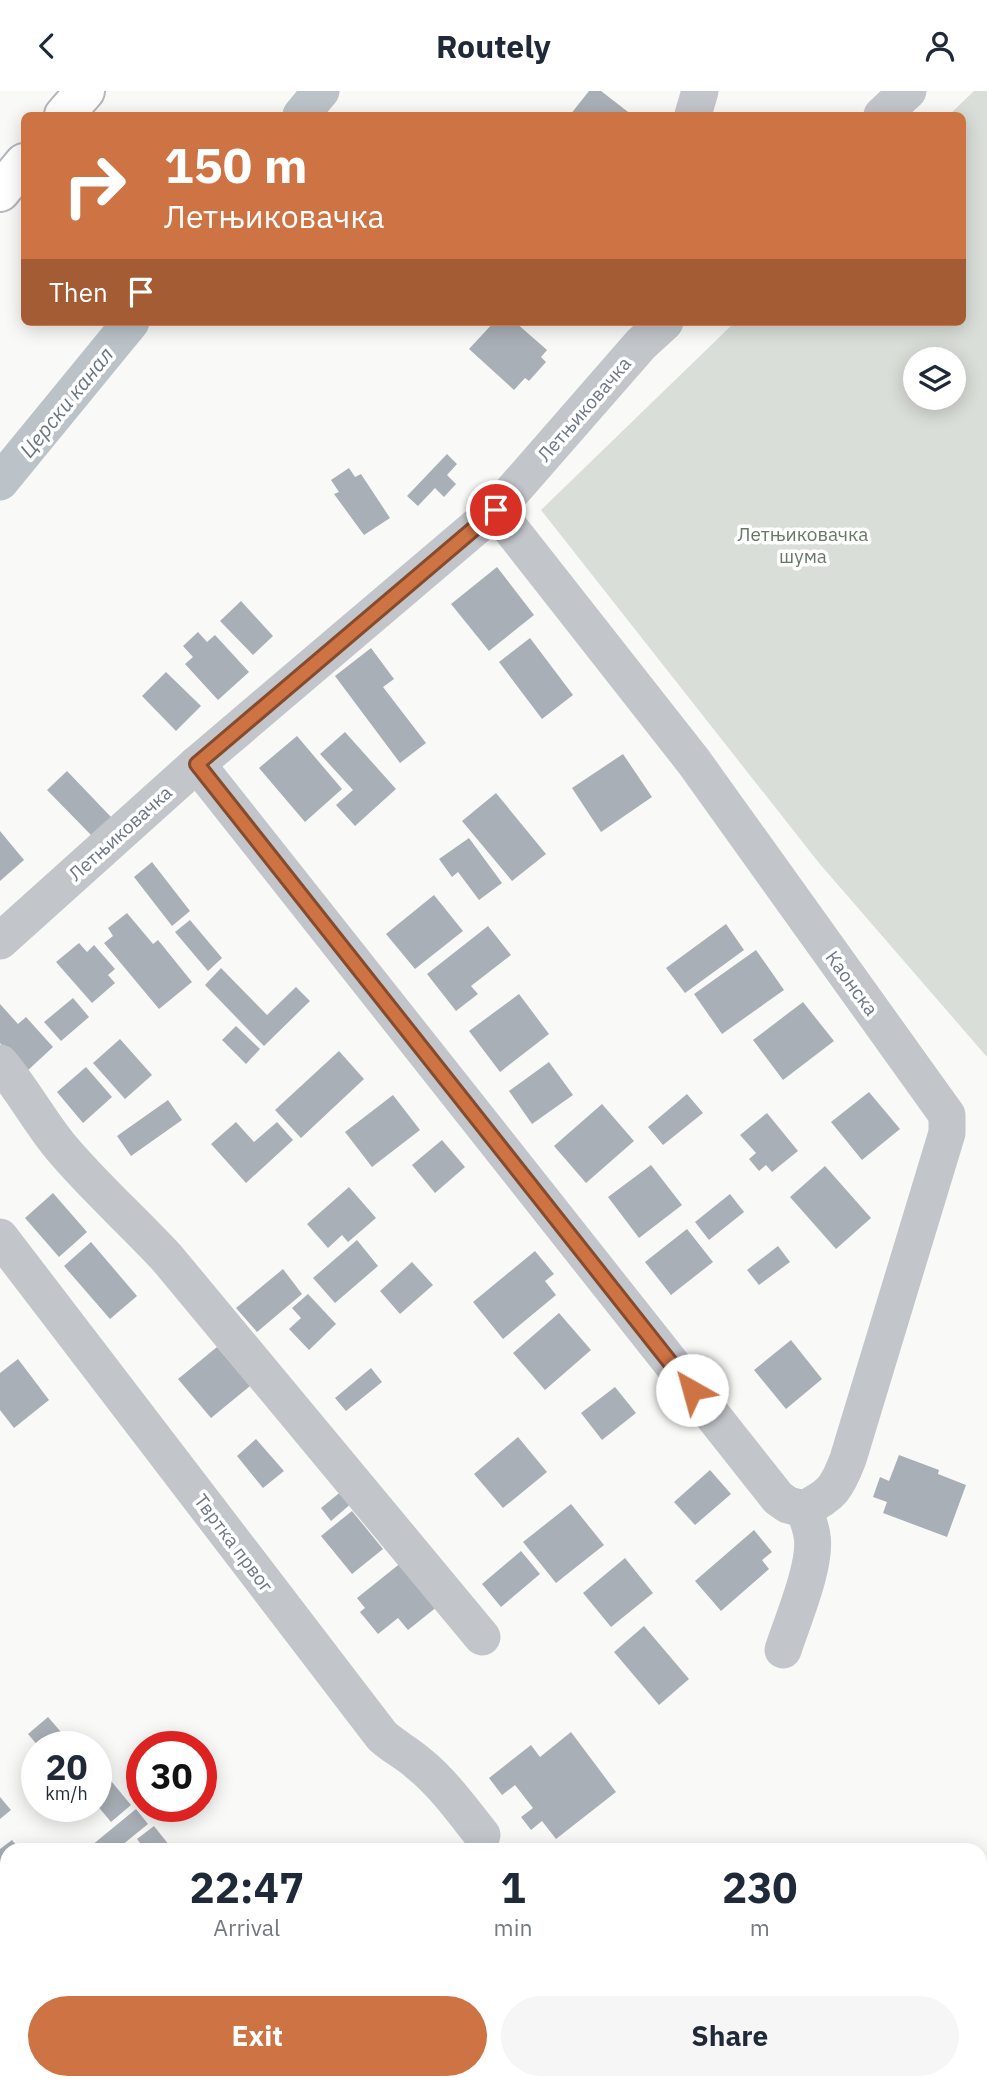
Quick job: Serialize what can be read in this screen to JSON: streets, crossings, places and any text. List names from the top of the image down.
{
  "streets": {
    "street": ["Летњиковачка", "Каонска", "Твртка првог"]
  },
  "crossings": [
    ["Летњиковачка", "Каонска"]
  ],
  "water": ["Церски канал"],
  "parks": ["Летњиковачка шума"],
  "page": {
    "header": "Routely",
    "turn": ["150 m", "Летњиковачка"],
    "then": "Then",
    "speed": "20 km/h",
    "limit": "30",
    "eta": [
      "22:47",
      "Arrival",
      "1",
      "min",
      "230",
      "m"
    ],
    "buttons": ["Exit", "Share"]
  }
}
